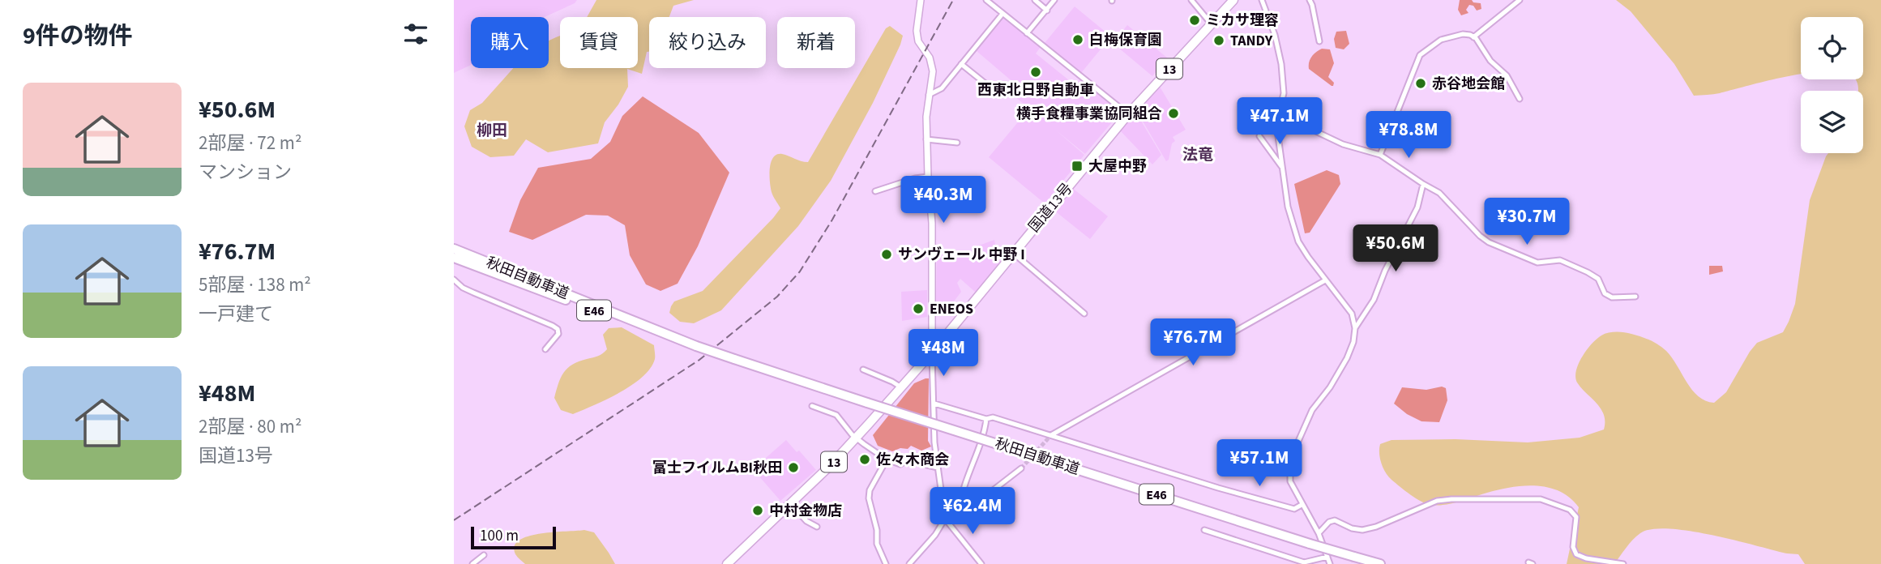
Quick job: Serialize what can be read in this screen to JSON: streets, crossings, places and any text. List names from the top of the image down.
{
  "streets": {
    "highway": [
      "13",
      "国道13号",
      "秋田自動車道",
      "E46"
    ]
  },
  "districts": ["柳田", "法竜"],
  "places": {
    "other": [
      "ミカサ理容",
      "白梅保育園",
      "TANDY",
      "西東北日野自動車",
      "赤谷地会館",
      "横手食糧事業協同組合",
      "サンヴェール 中野 I",
      "ENEOS",
      "佐々木商会",
      "富士フイルムBI秋田",
      "中村金物店"
    ],
    "transit": ["大屋中野"]
  },
  "scale_bar": "100 m",
  "page": {
    "heading": "9件の物件",
    "chip": [
      "購入",
      "賃貸",
      "絞り込み",
      "新着"
    ],
    "list": [
      {
        "name": "¥50.6M",
        "note": "2部屋 · 72 m² · マンション"
      },
      {
        "name": "¥76.7M",
        "note": "5部屋 · 138 m² · 一戸建て"
      },
      {
        "name": "¥48M",
        "note": "2部屋 · 80 m² · 国道13号"
      }
    ],
    "price": [
      "¥47.1M",
      "¥78.8M",
      "¥40.3M",
      "¥30.7M",
      "¥50.6M",
      "¥76.7M",
      "¥48M",
      "¥57.1M",
      "¥62.4M"
    ],
    "scale": "100 m"
  }
}
